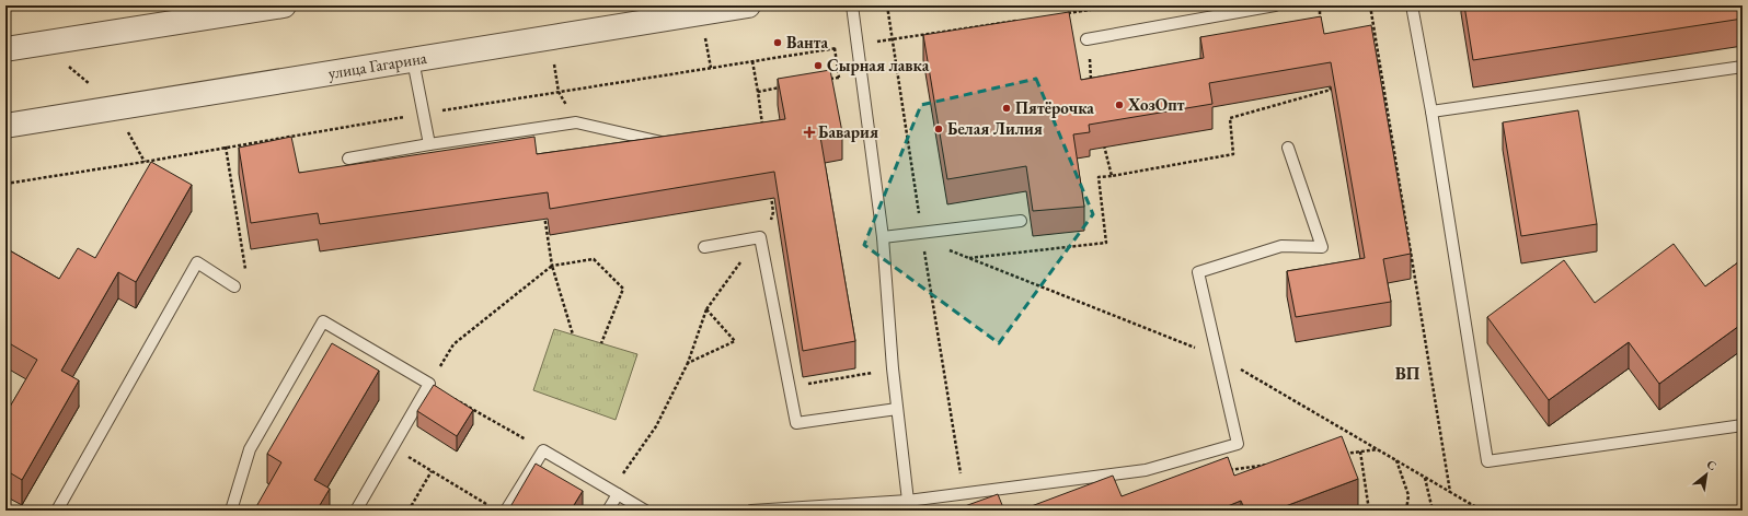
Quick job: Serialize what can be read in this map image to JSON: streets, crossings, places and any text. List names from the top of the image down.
{
  "streets": {
    "street": ["улица Гагарина"]
  },
  "districts": ["ВП"],
  "places": {
    "other": [
      "Ванта",
      "Сырная лавка",
      "ХозОпт",
      "Пятёрочка",
      "Белая Лилия"
    ],
    "health": ["Бавария"]
  },
  "north": "top right"
}
